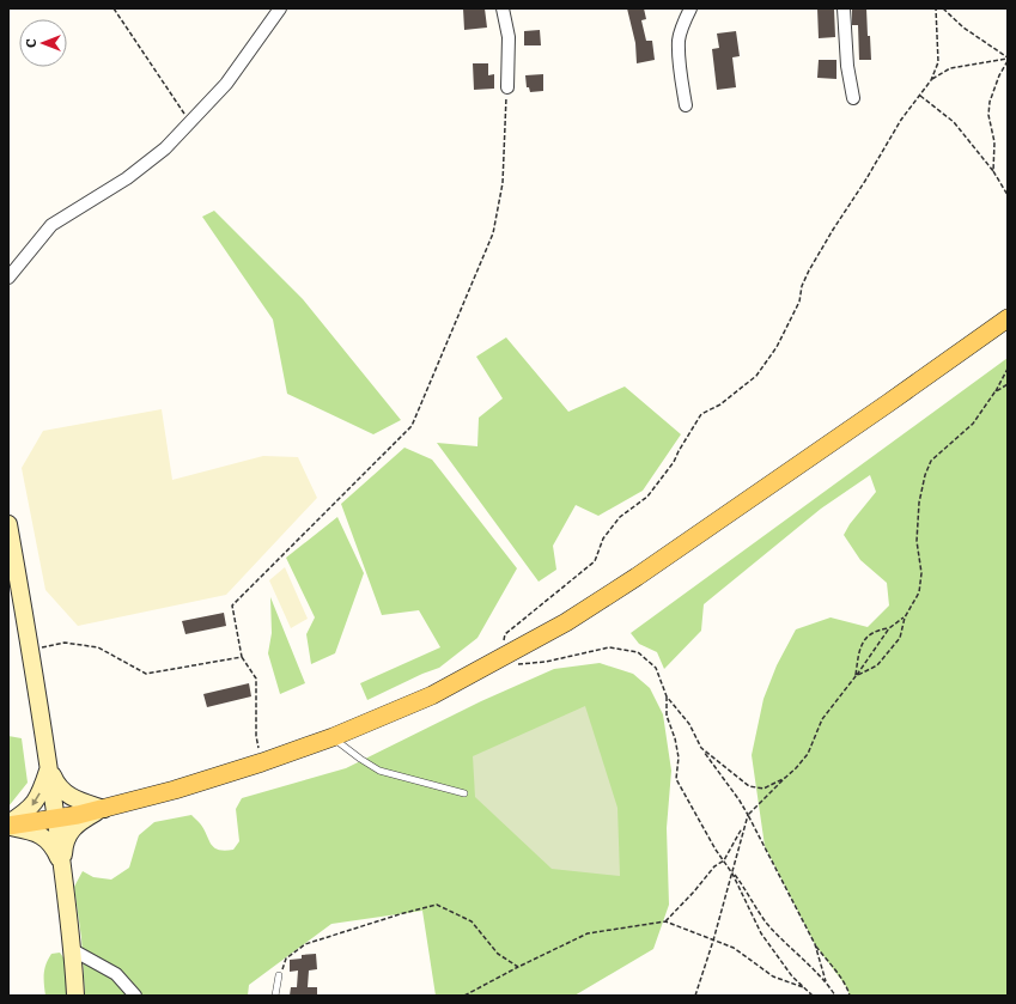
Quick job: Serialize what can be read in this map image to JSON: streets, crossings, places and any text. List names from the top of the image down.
{
  "north": "left"
}
